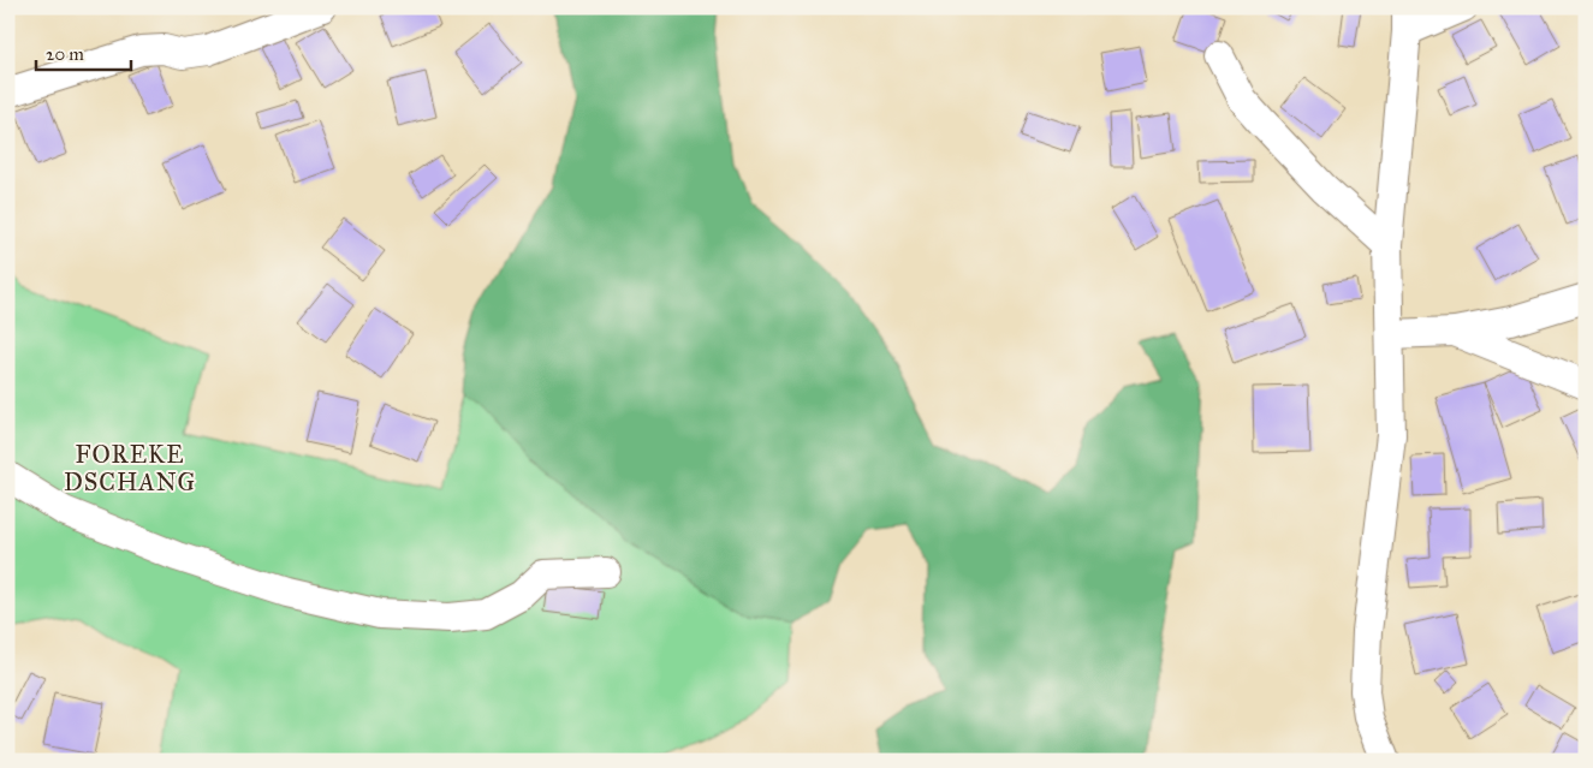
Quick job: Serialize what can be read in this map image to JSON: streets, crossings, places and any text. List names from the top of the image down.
{
  "districts": ["FOREKE DSCHANG"],
  "scale_bar": "20 m"
}
